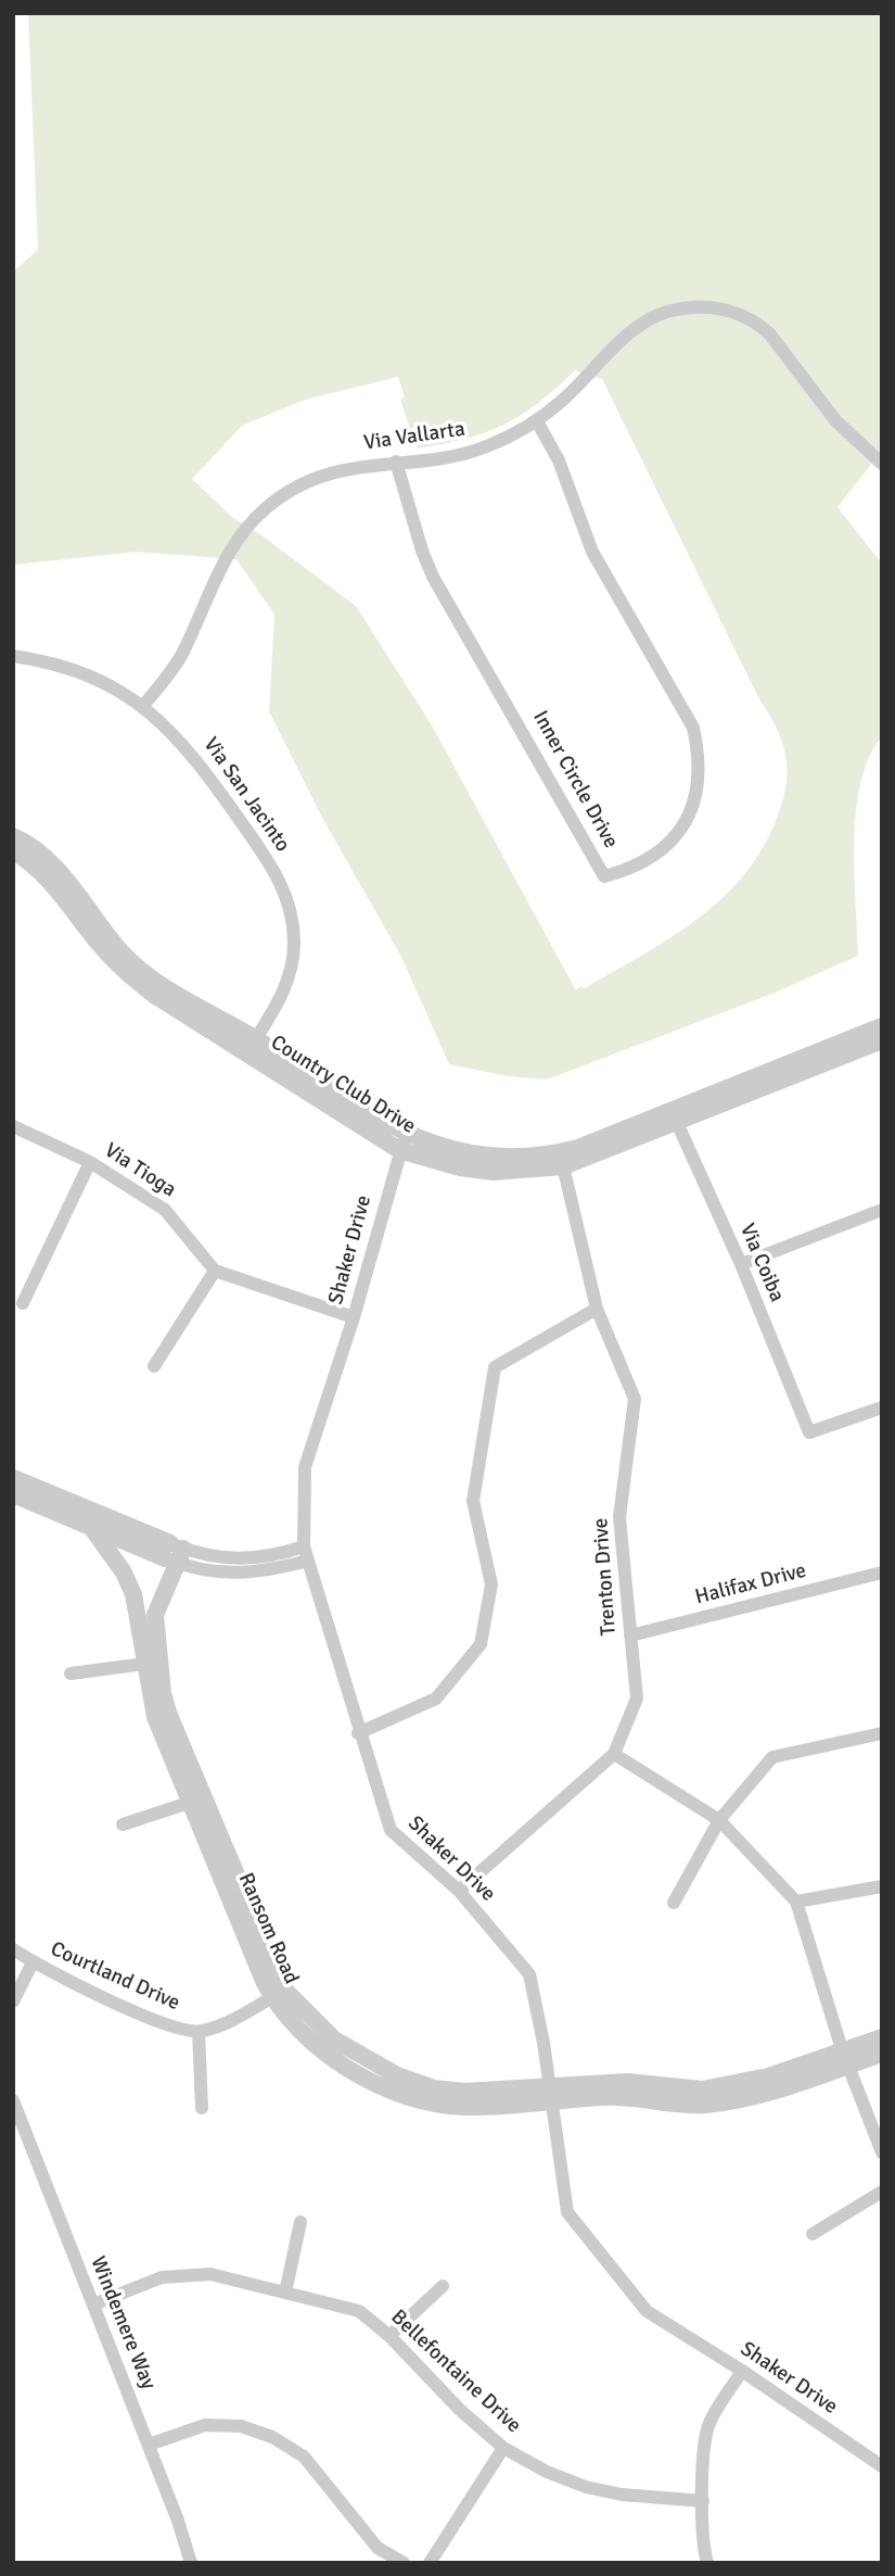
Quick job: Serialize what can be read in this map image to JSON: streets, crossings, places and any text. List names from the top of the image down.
{
  "streets": {
    "street": [
      "Via Vallarta",
      "Inner Circle Drive",
      "Via San Jacinto",
      "Country Club Drive",
      "Via Tioga",
      "Shaker Drive",
      "Via Coiba",
      "Trenton Drive",
      "Halifax Drive",
      "Ransom Road",
      "Courtland Drive",
      "Windemere Way",
      "Bellefontaine Drive"
    ]
  },
  "crossings": [
    ["Via Vallarta", "Inner Circle Drive"],
    ["Via Vallarta", "Via San Jacinto"],
    ["Via San Jacinto", "Country Club Drive"],
    ["Country Club Drive", "Shaker Drive"],
    ["Country Club Drive", "Via Coiba"],
    ["Country Club Drive", "Trenton Drive"],
    ["Shaker Drive", "Trenton Drive"],
    ["Shaker Drive", "Ransom Road"],
    ["Trenton Drive", "Halifax Drive"],
    ["Ransom Road", "Courtland Drive"],
    ["Windemere Way", "Bellefontaine Drive"]
  ]
}
